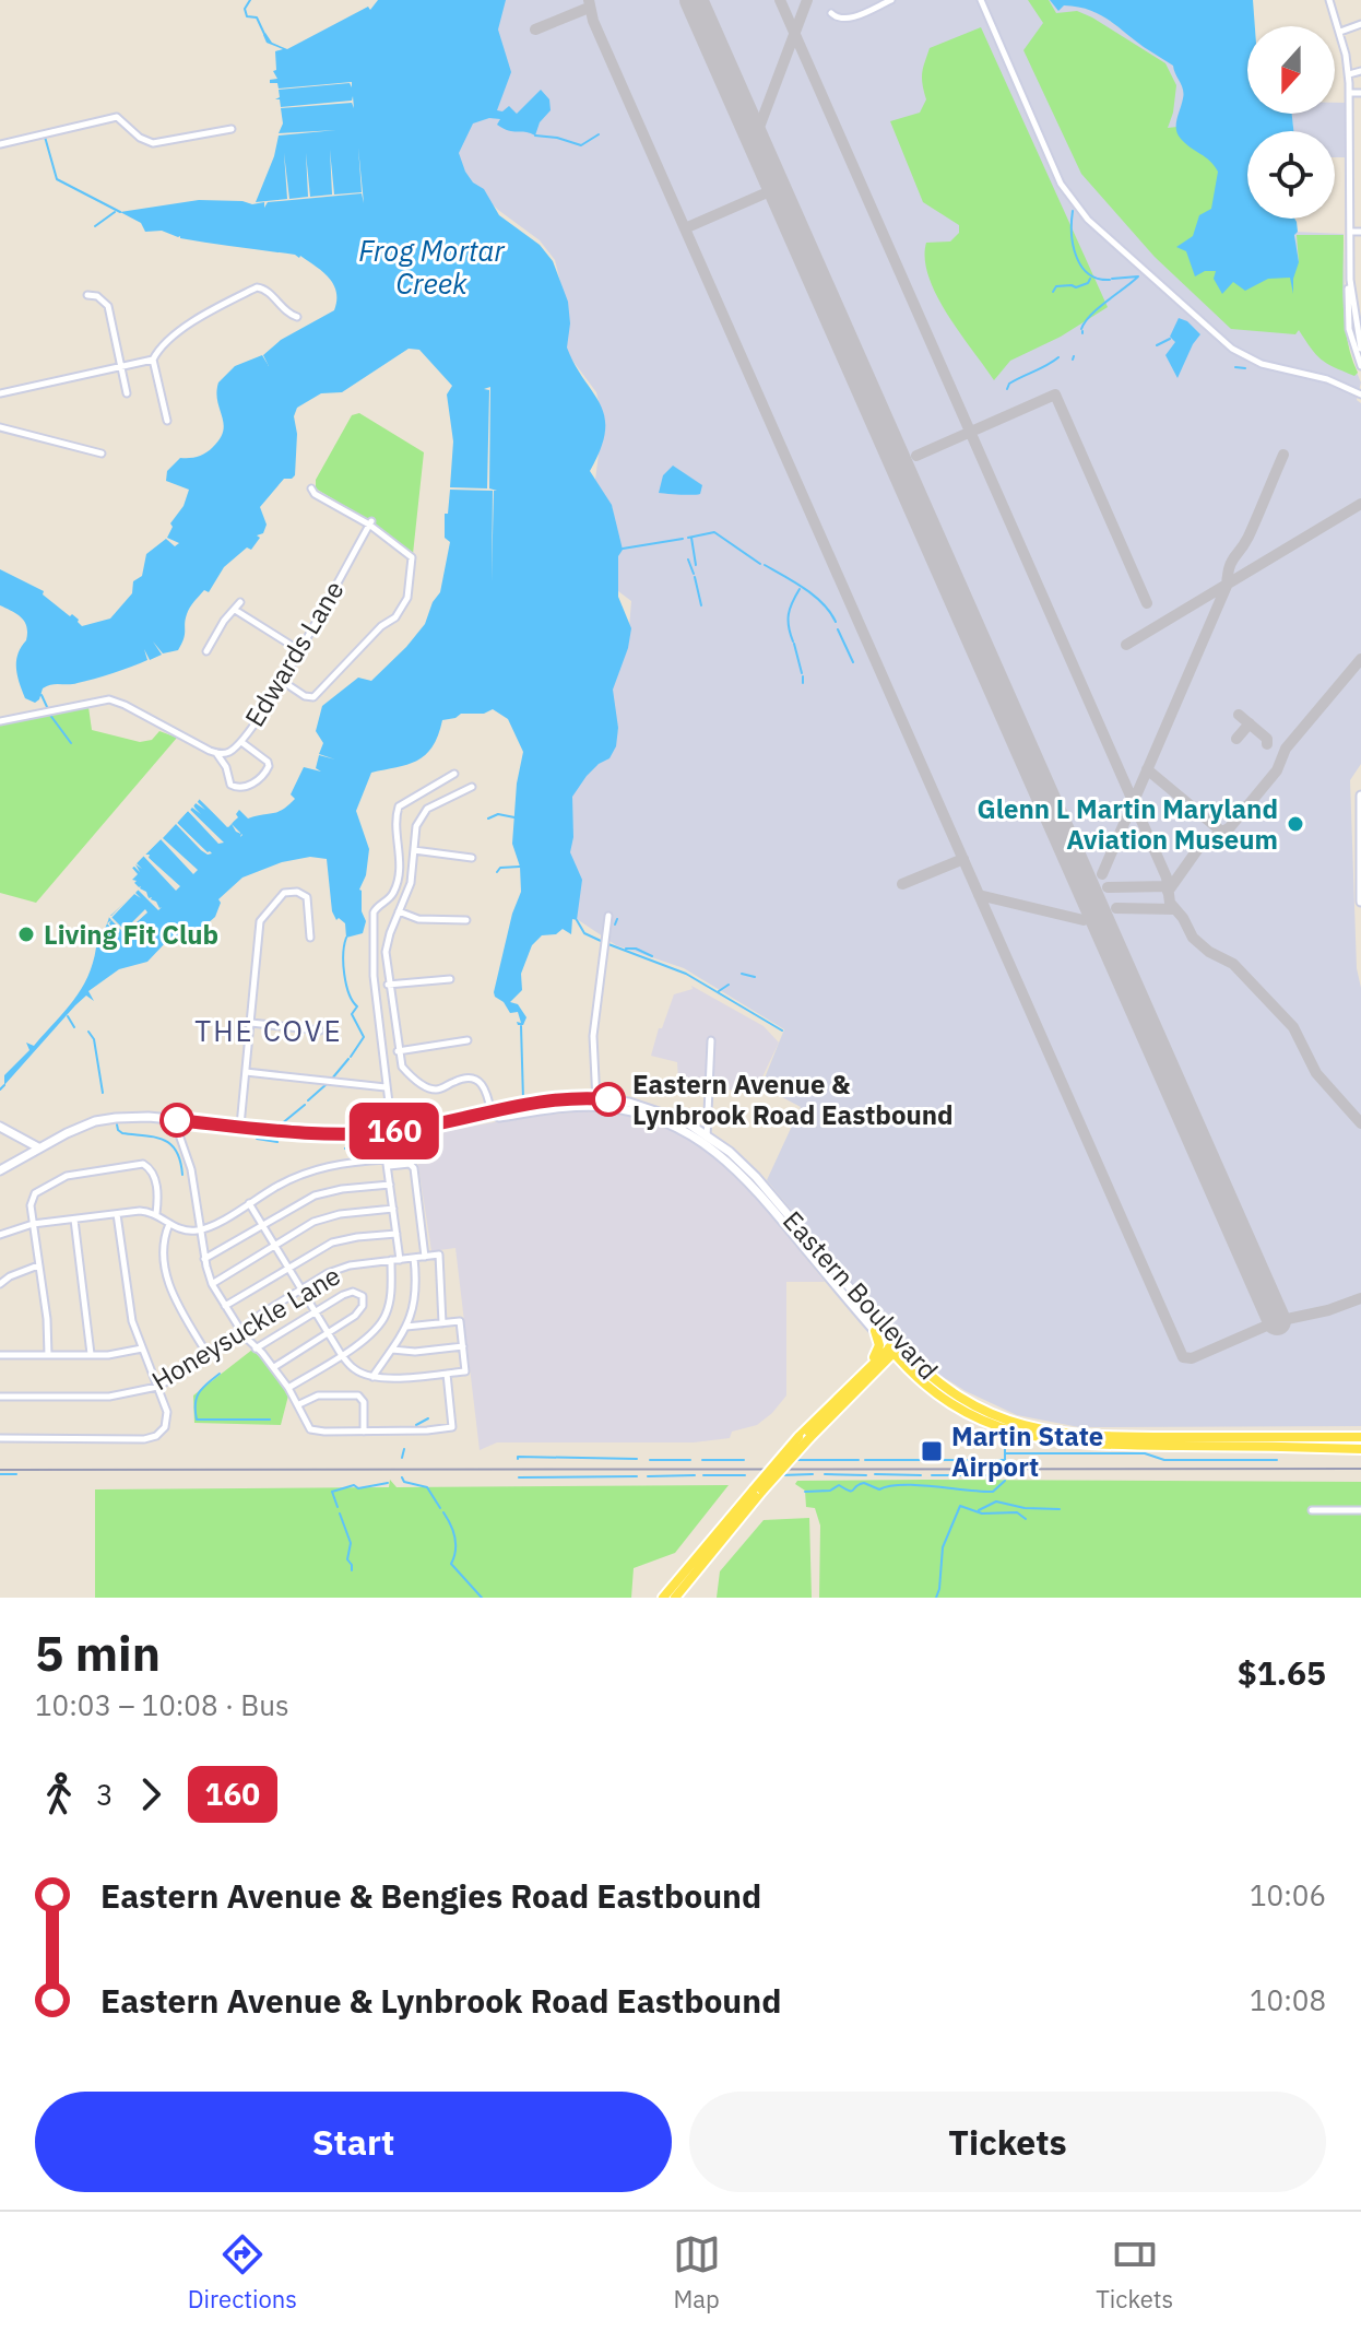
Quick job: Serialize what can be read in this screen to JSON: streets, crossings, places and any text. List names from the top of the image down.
{
  "streets": {
    "main road": ["Eastern Boulevard"],
    "street": ["Edwards Lane", "Honeysuckle Lane"]
  },
  "districts": ["THE COVE"],
  "water": ["Frog Mortar Creek"],
  "places": {
    "other": ["Glenn L Martin Maryland Aviation Museum", "Living Fit Club", "Eastern Avenue & Lynbrook Road Eastbound"],
    "transit": ["Martin State Airport"]
  },
  "lines": ["bus line 160"],
  "north": "bottom",
  "page": {
    "on_map": "160",
    "heading": ["5 min", "10:03 – 10:08 · Bus", "$1.65"],
    "legs": ["3", "160"],
    "list": [
      {
        "name": "Eastern Avenue & Bengies Road Eastbound",
        "value": "10:06"
      },
      {
        "name": "Eastern Avenue & Lynbrook Road Eastbound",
        "value": "10:08"
      }
    ],
    "buttons": ["Start", "Tickets"],
    "tabs": ["Directions", "Map", "Tickets"]
  }
}
